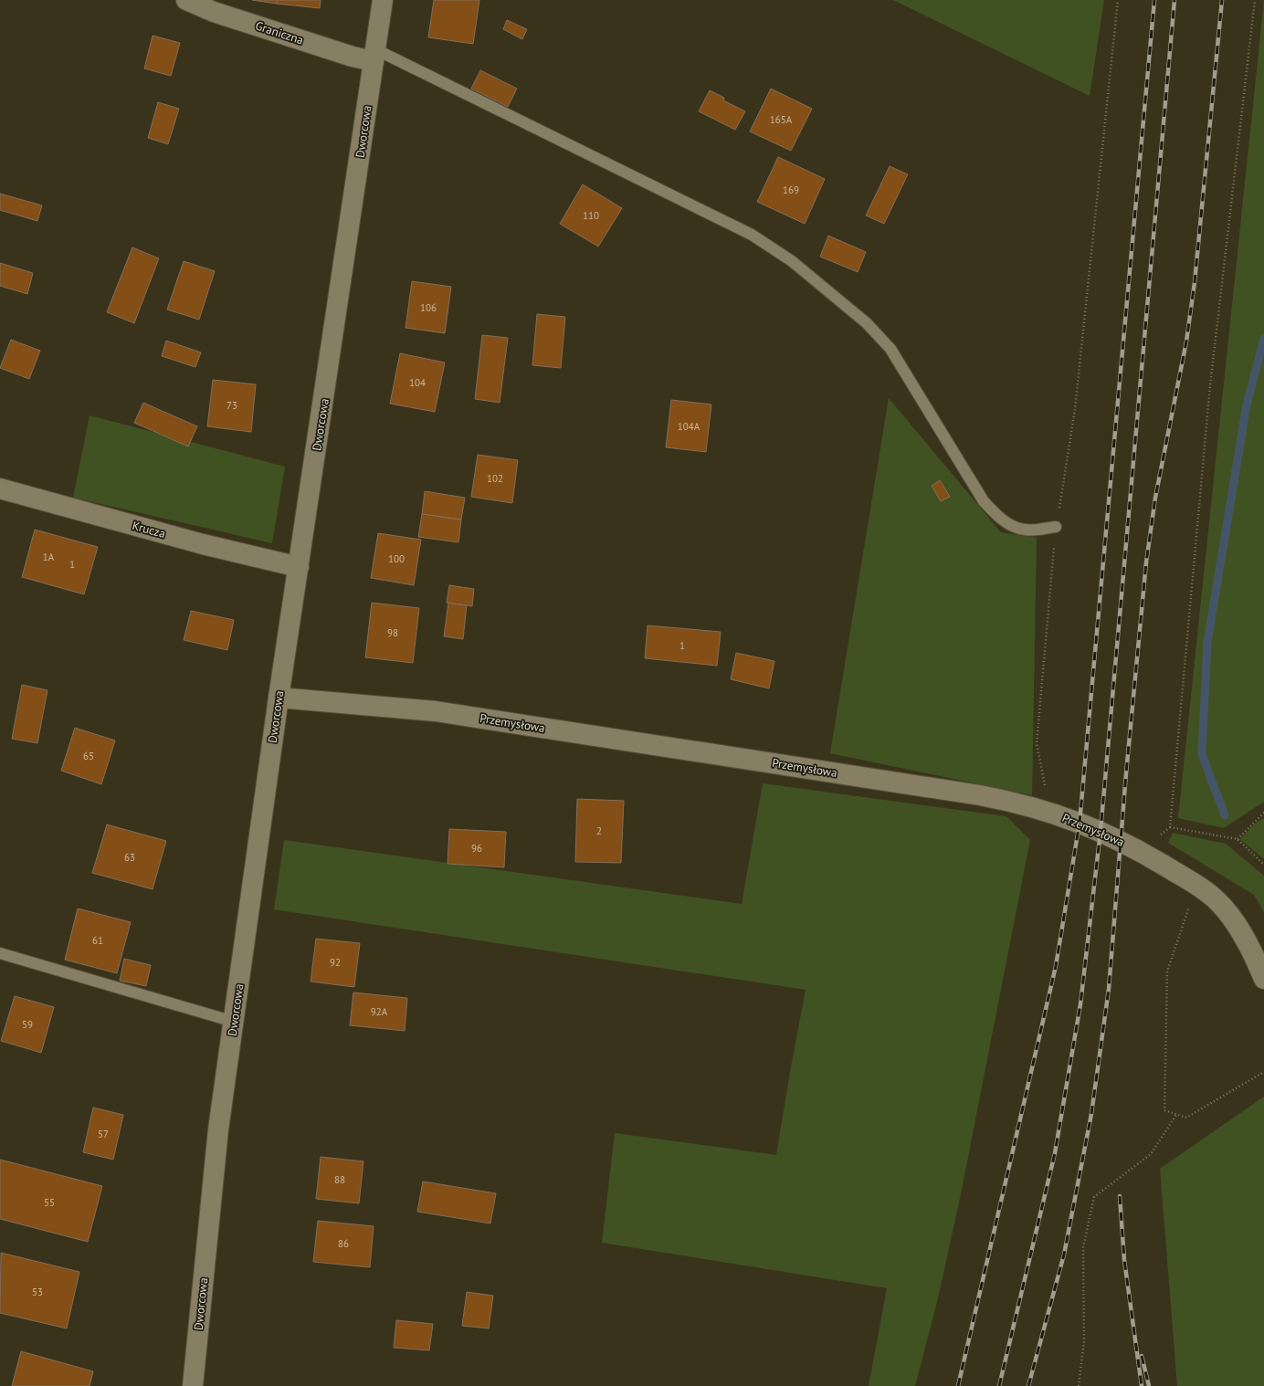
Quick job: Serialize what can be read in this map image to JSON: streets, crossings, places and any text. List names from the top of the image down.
{
  "streets": {
    "street": [
      "Graniczna",
      "Dworcowa",
      "Krucza",
      "Przemysłowa"
    ]
  },
  "crossings": [
    ["Graniczna", "Dworcowa"],
    ["Dworcowa", "Krucza"],
    ["Dworcowa", "Przemysłowa"]
  ],
  "house_numbers": [
    "165A",
    "169",
    "110",
    "106",
    "104",
    "73",
    "104A",
    "102",
    "1A",
    "100",
    "1",
    "98",
    "1",
    "65",
    "2",
    "96",
    "63",
    "61",
    "92",
    "92A",
    "59",
    "57",
    "88",
    "55",
    "86",
    "53"
  ]
}
